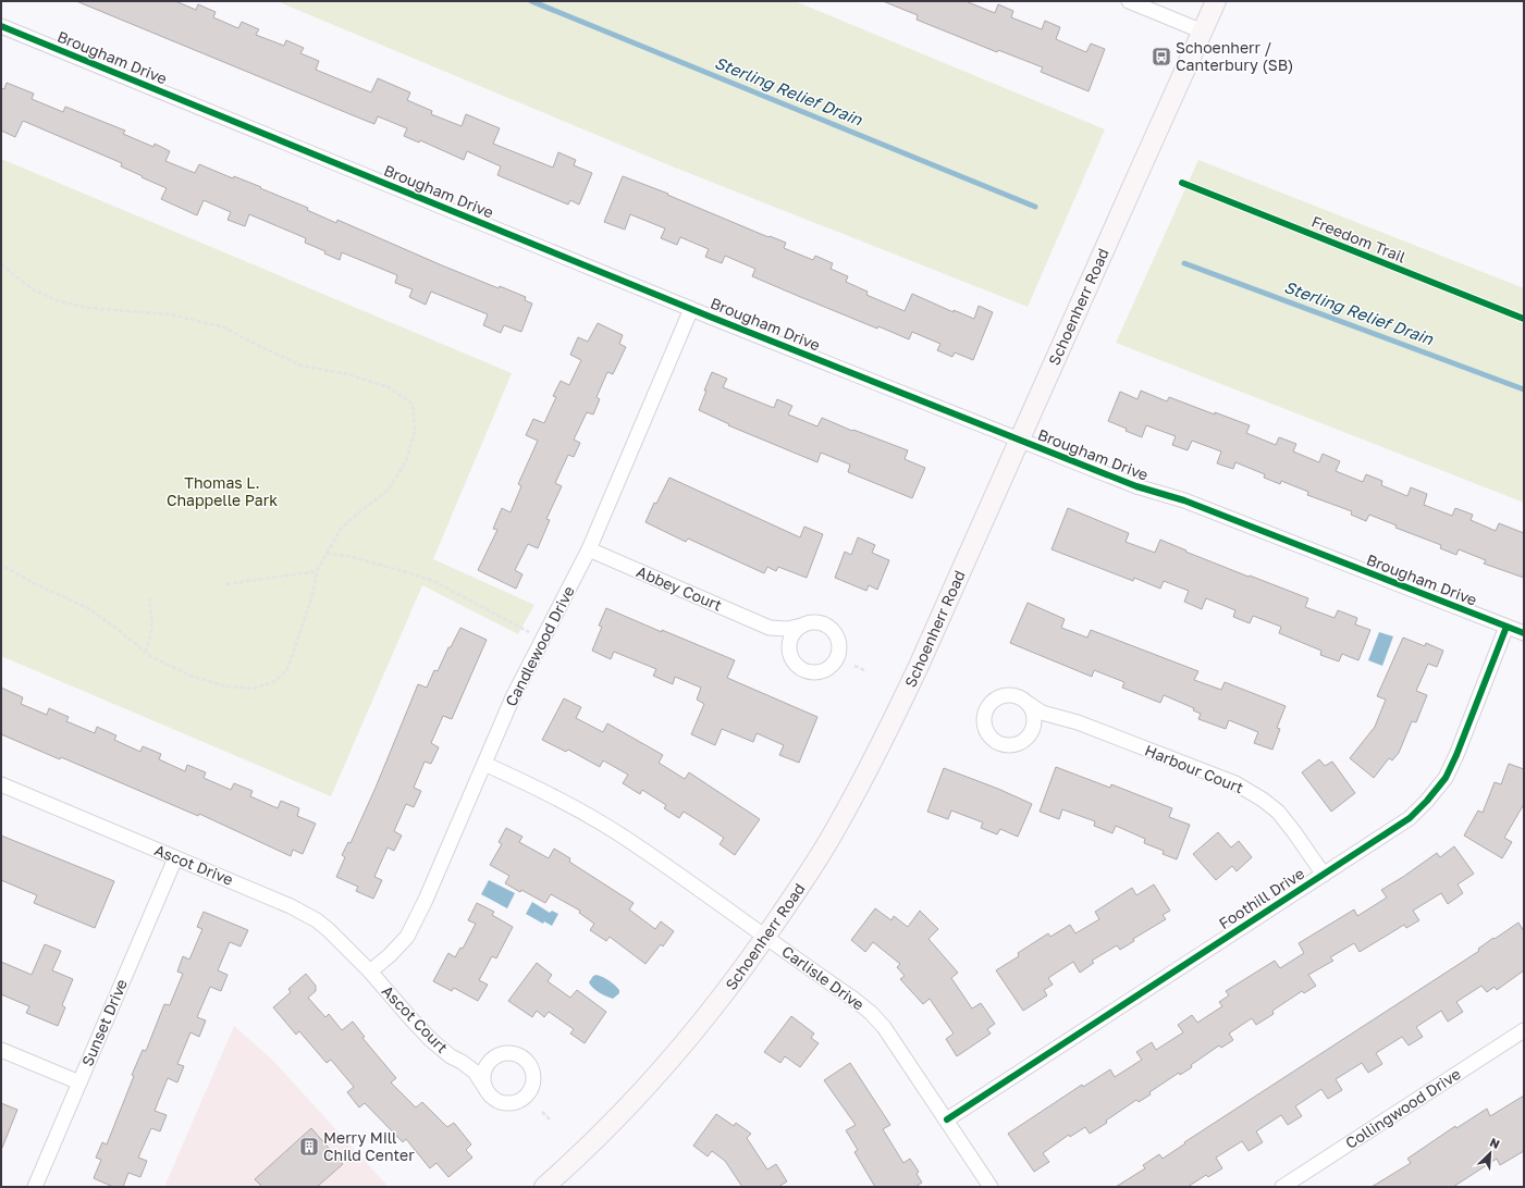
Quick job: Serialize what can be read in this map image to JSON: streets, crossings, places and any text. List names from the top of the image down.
{
  "streets": {
    "main road": ["Schoenherr Road"],
    "street": [
      "Brougham Drive",
      "Abbey Court",
      "Candlewood Drive",
      "Harbour Court",
      "Ascot Drive",
      "Foothill Drive",
      "Carlisle Drive",
      "Ascot Court",
      "Sunset Drive",
      "Collingwood Drive"
    ],
    "cycle path": ["Freedom Trail"]
  },
  "crossings": [
    ["Brougham Drive", "Schoenherr Road"],
    ["Brougham Drive", "Candlewood Drive"],
    ["Brougham Drive", "Foothill Drive"],
    ["Schoenherr Road", "Carlisle Drive"],
    ["Abbey Court", "Candlewood Drive"],
    ["Candlewood Drive", "Ascot Drive"],
    ["Candlewood Drive", "Carlisle Drive"],
    ["Candlewood Drive", "Ascot Court"],
    ["Harbour Court", "Foothill Drive"],
    ["Ascot Drive", "Ascot Court"],
    ["Ascot Drive", "Sunset Drive"],
    ["Foothill Drive", "Carlisle Drive"]
  ],
  "water": ["Sterling Relief Drain"],
  "parks": ["Thomas L. Chappelle Park"],
  "places": {
    "bus stop": ["Schoenherr / Canterbury (SB)"],
    "building": ["Merry Mill Child Center"]
  },
  "north": "top right"
}
